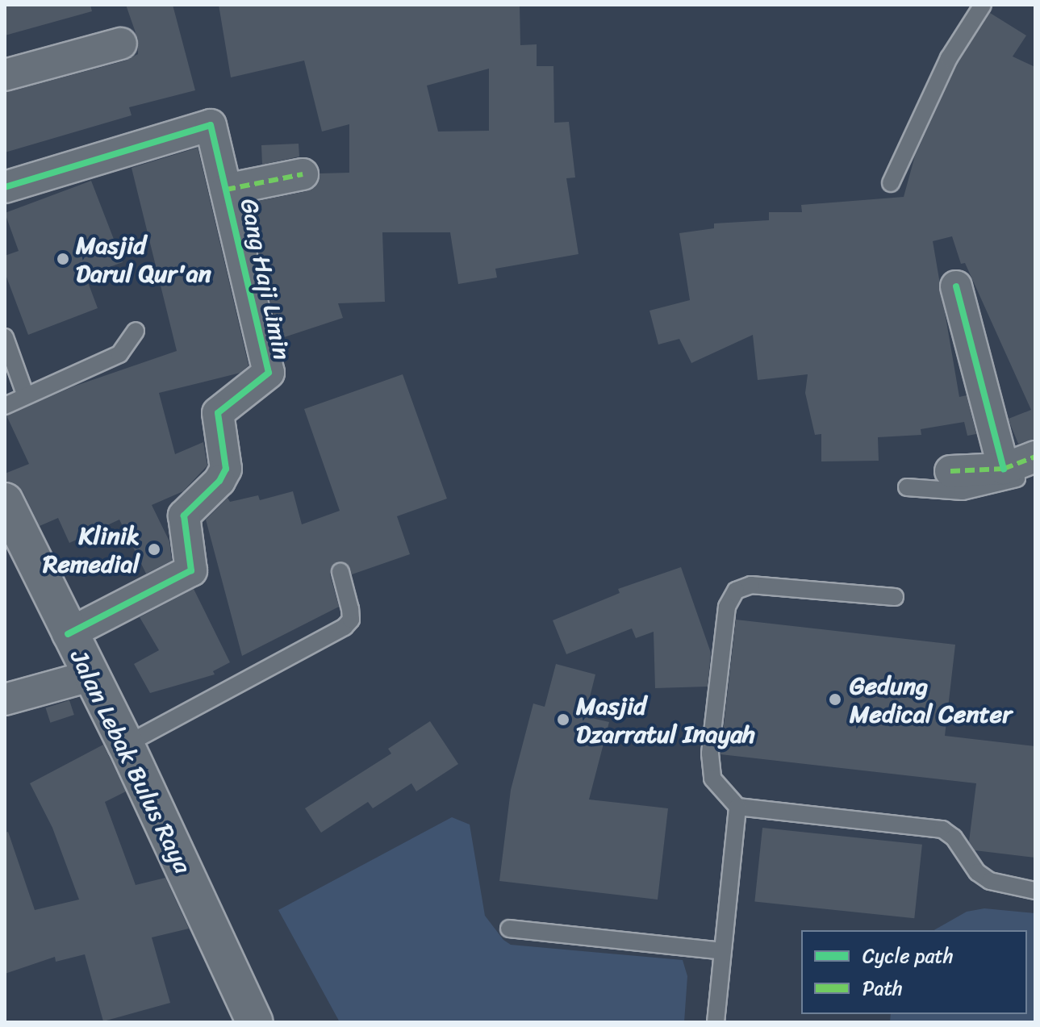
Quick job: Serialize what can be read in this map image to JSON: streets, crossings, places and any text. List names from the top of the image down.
{
  "streets": {
    "main road": ["Jalan Lebak Bulus Raya"],
    "street": ["Gang Haji Limin"]
  },
  "crossings": [
    ["Gang Haji Limin", "Jalan Lebak Bulus Raya"]
  ],
  "places": [
    "Masjid Darul Qur'an",
    "Klinik Remedial",
    "Gedung Medical Center",
    "Masjid Dzarratul Inayah"
  ],
  "legend": ["Cycle path", "Path"]
}
